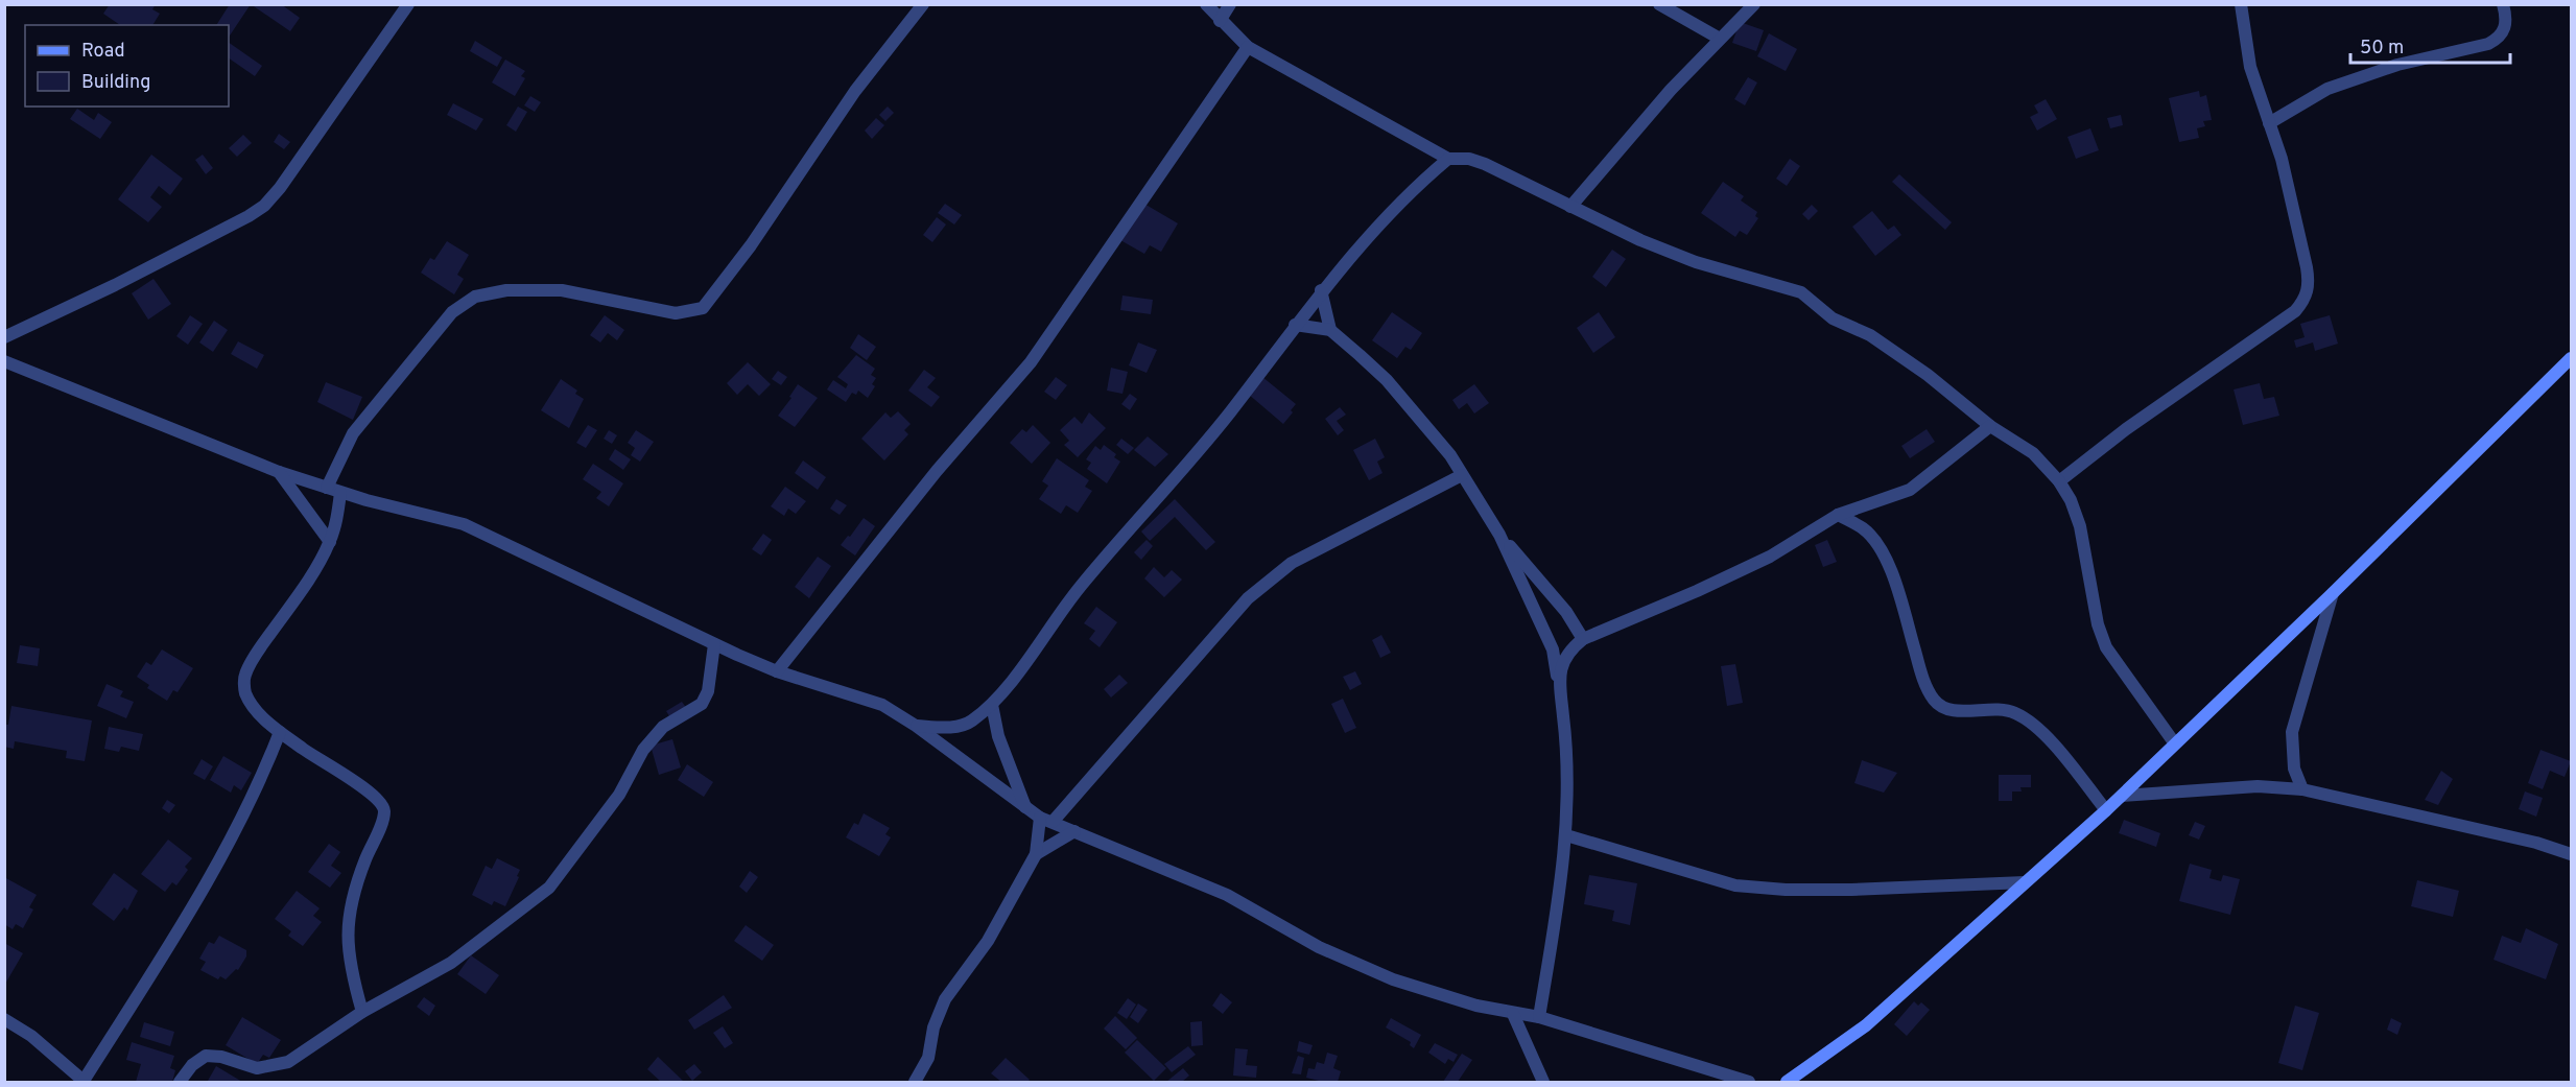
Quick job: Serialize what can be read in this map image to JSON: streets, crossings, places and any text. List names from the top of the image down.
{
  "legend": ["Road", "Building"],
  "scale_bar": "50 m"
}
